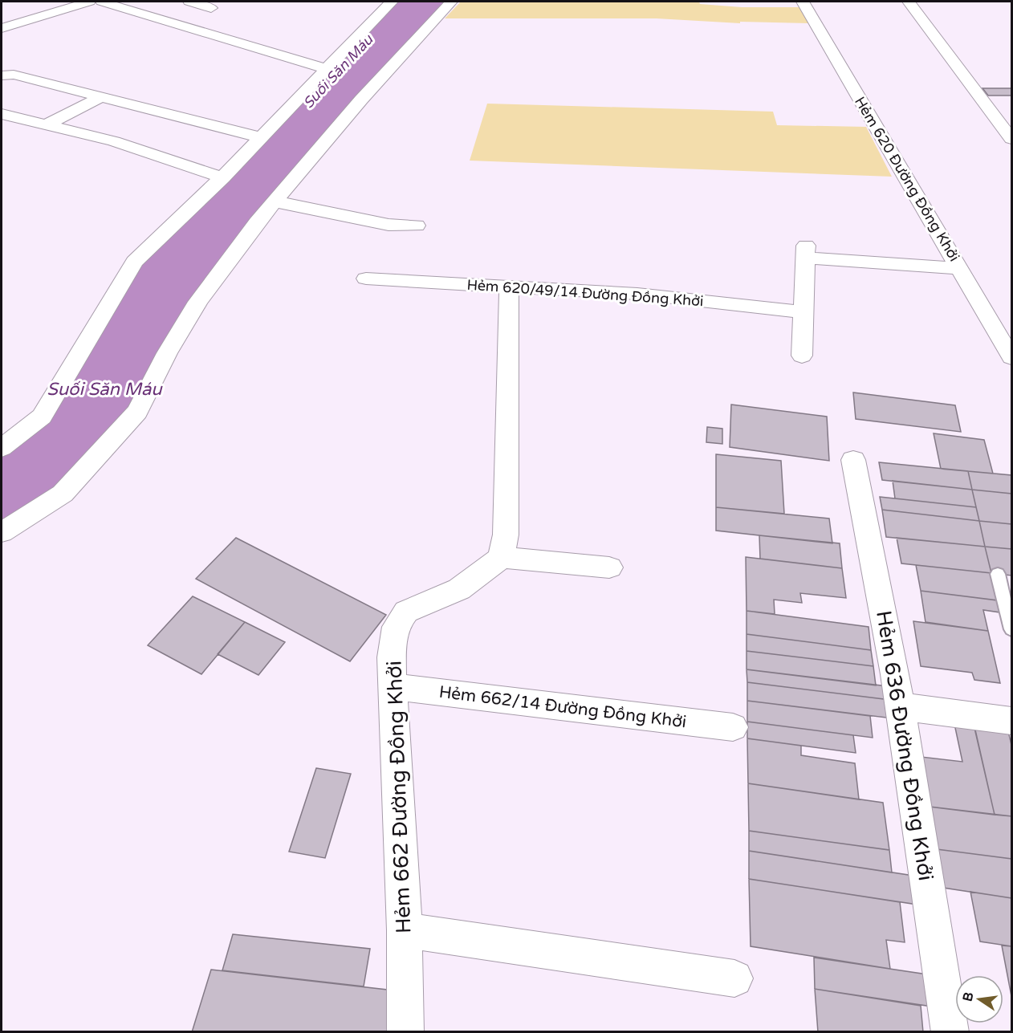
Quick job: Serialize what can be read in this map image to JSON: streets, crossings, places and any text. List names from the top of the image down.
{
  "streets": {
    "street": [
      "Hẻm 620 Đường Đồng Khởi",
      "Hẻm 620/49/14 Đường Đồng Khởi",
      "Hẻm 662/14 Đường Đồng Khởi",
      "Hẻm 636 Đường Đồng Khởi",
      "Hẻm 662 Đường Đồng Khởi"
    ]
  },
  "crossings": [
    ["Hẻm 662/14 Đường Đồng Khởi", "Hẻm 662 Đường Đồng Khởi"]
  ],
  "water": ["Suối Săn Máu"],
  "north": "left"
}
